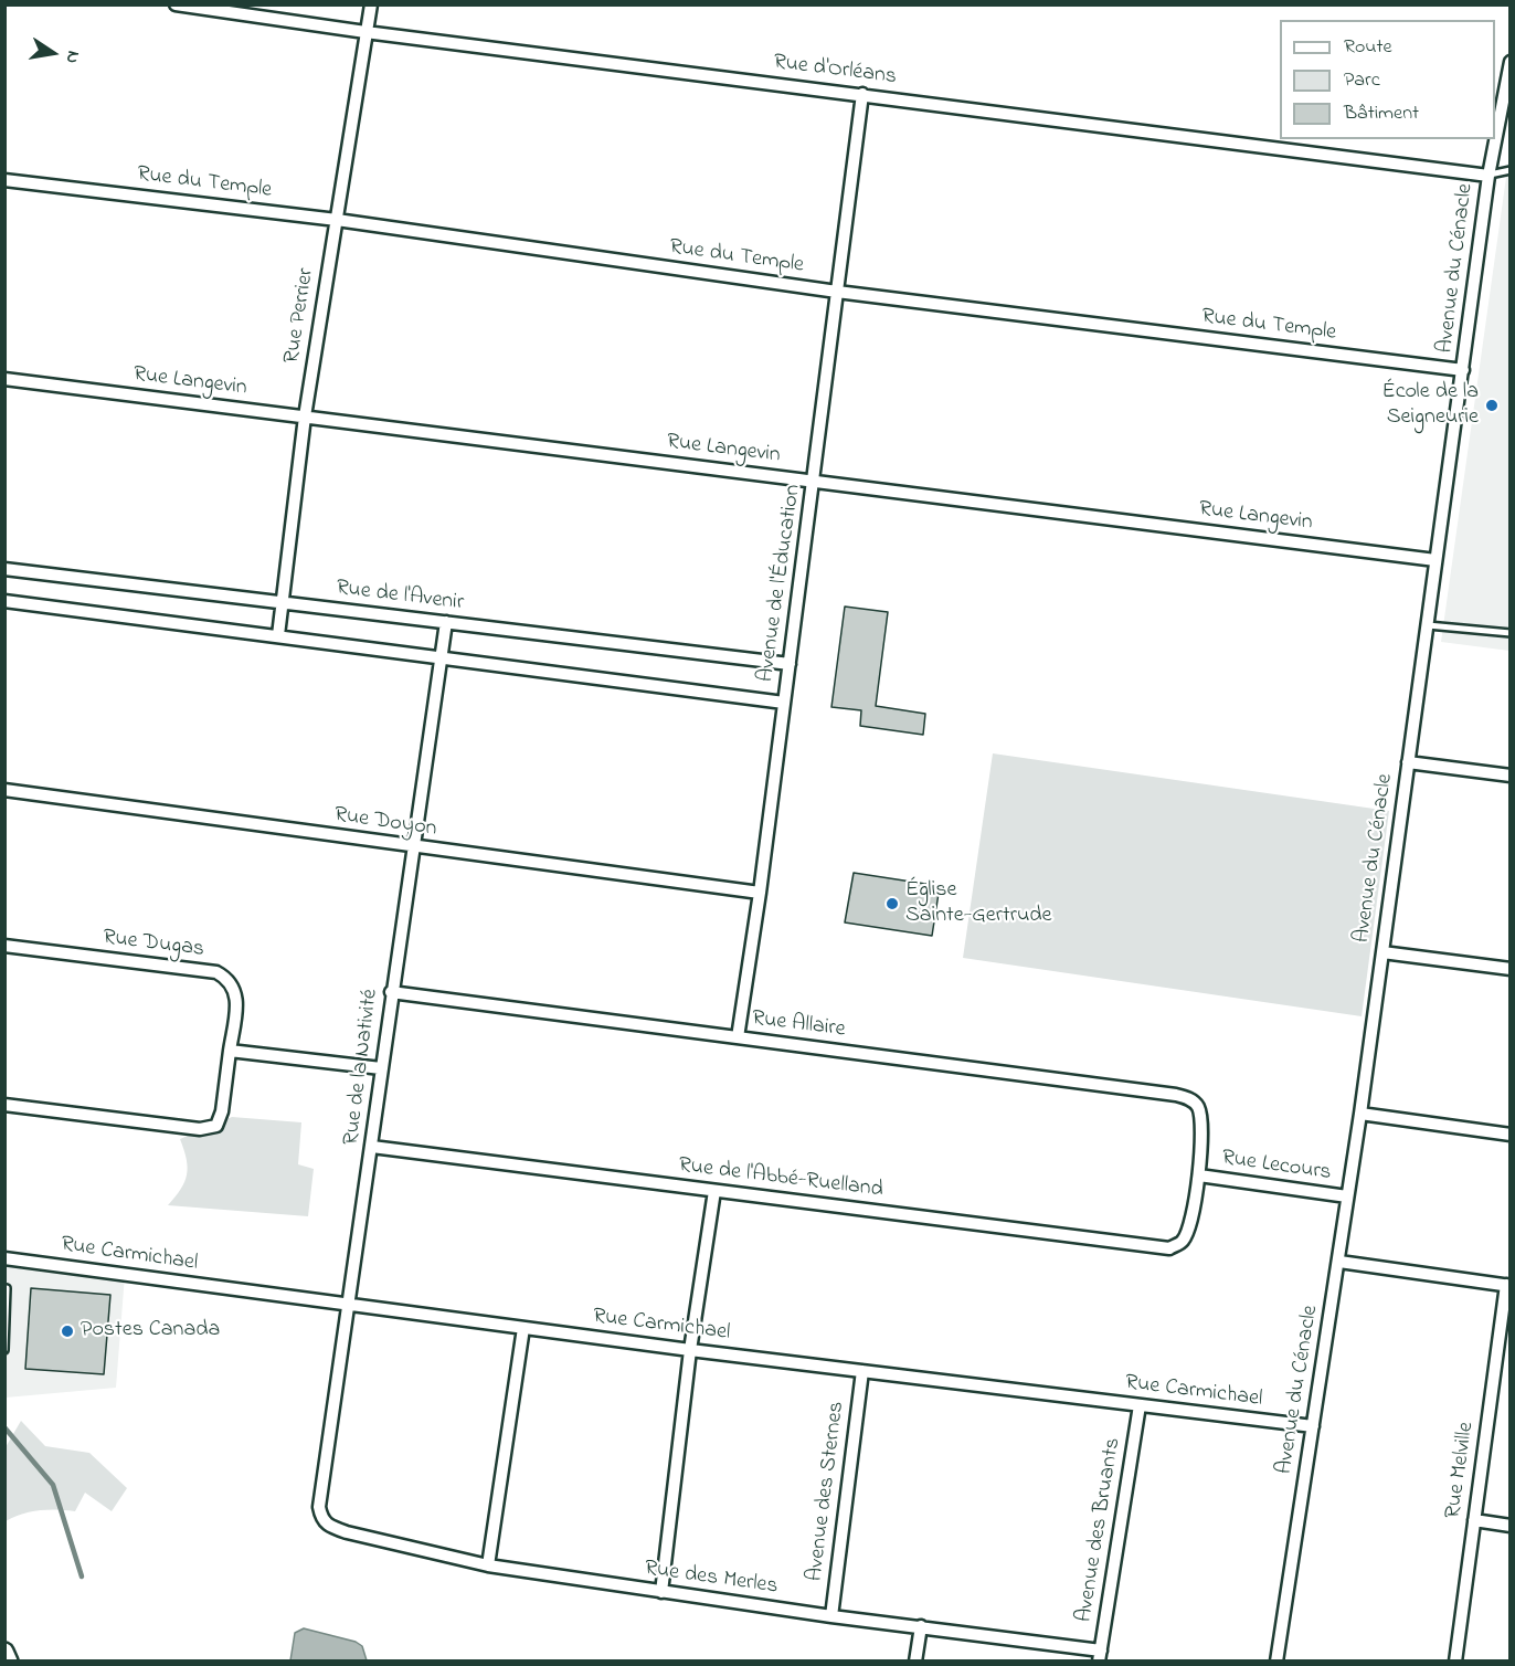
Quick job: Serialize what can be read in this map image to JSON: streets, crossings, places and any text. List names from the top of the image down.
{
  "streets": {
    "street": [
      "Rue d'Orléans",
      "Rue du Temple",
      "Avenue du Cénacle",
      "Rue Perrier",
      "Rue Langevin",
      "Avenue de l'Éducation",
      "Rue de l'Avenir",
      "Rue Doyon",
      "Rue Dugas",
      "Rue Allaire",
      "Rue de la Nativité",
      "Rue Lecours",
      "Rue de l'Abbé-Ruelland",
      "Rue Carmichael",
      "Rue Melville",
      "Avenue des Sternes",
      "Avenue des Bruants",
      "Rue des Merles"
    ]
  },
  "crossings": [
    ["Rue d'Orléans", "Avenue du Cénacle"],
    ["Rue d'Orléans", "Rue Perrier"],
    ["Rue d'Orléans", "Avenue de l'Éducation"],
    ["Rue du Temple", "Avenue du Cénacle"],
    ["Rue du Temple", "Rue Perrier"],
    ["Rue du Temple", "Avenue de l'Éducation"],
    ["Avenue du Cénacle", "Rue Langevin"],
    ["Avenue du Cénacle", "Rue Lecours"],
    ["Avenue du Cénacle", "Rue Carmichael"],
    ["Rue Perrier", "Rue Langevin"],
    ["Rue Perrier", "Rue de l'Avenir"],
    ["Rue Langevin", "Avenue de l'Éducation"],
    ["Avenue de l'Éducation", "Rue de l'Avenir"],
    ["Avenue de l'Éducation", "Rue Doyon"],
    ["Avenue de l'Éducation", "Rue Allaire"],
    ["Rue de l'Avenir", "Rue de la Nativité"],
    ["Rue Doyon", "Rue de la Nativité"],
    ["Rue Allaire", "Rue de la Nativité"],
    ["Rue Allaire", "Rue Lecours"],
    ["Rue Allaire", "Rue de l'Abbé-Ruelland"],
    ["Rue de la Nativité", "Rue de l'Abbé-Ruelland"],
    ["Rue de la Nativité", "Rue Carmichael"],
    ["Rue de la Nativité", "Rue des Merles"],
    ["Rue Lecours", "Rue de l'Abbé-Ruelland"],
    ["Rue Carmichael", "Avenue des Sternes"],
    ["Rue Carmichael", "Avenue des Bruants"],
    ["Avenue des Sternes", "Rue des Merles"],
    ["Avenue des Bruants", "Rue des Merles"]
  ],
  "places": ["École de la Seigneurie", "Église Sainte-Gertrude", "Postes Canada"],
  "legend": ["Route", "Parc", "Bâtiment"],
  "north": "right"
}
